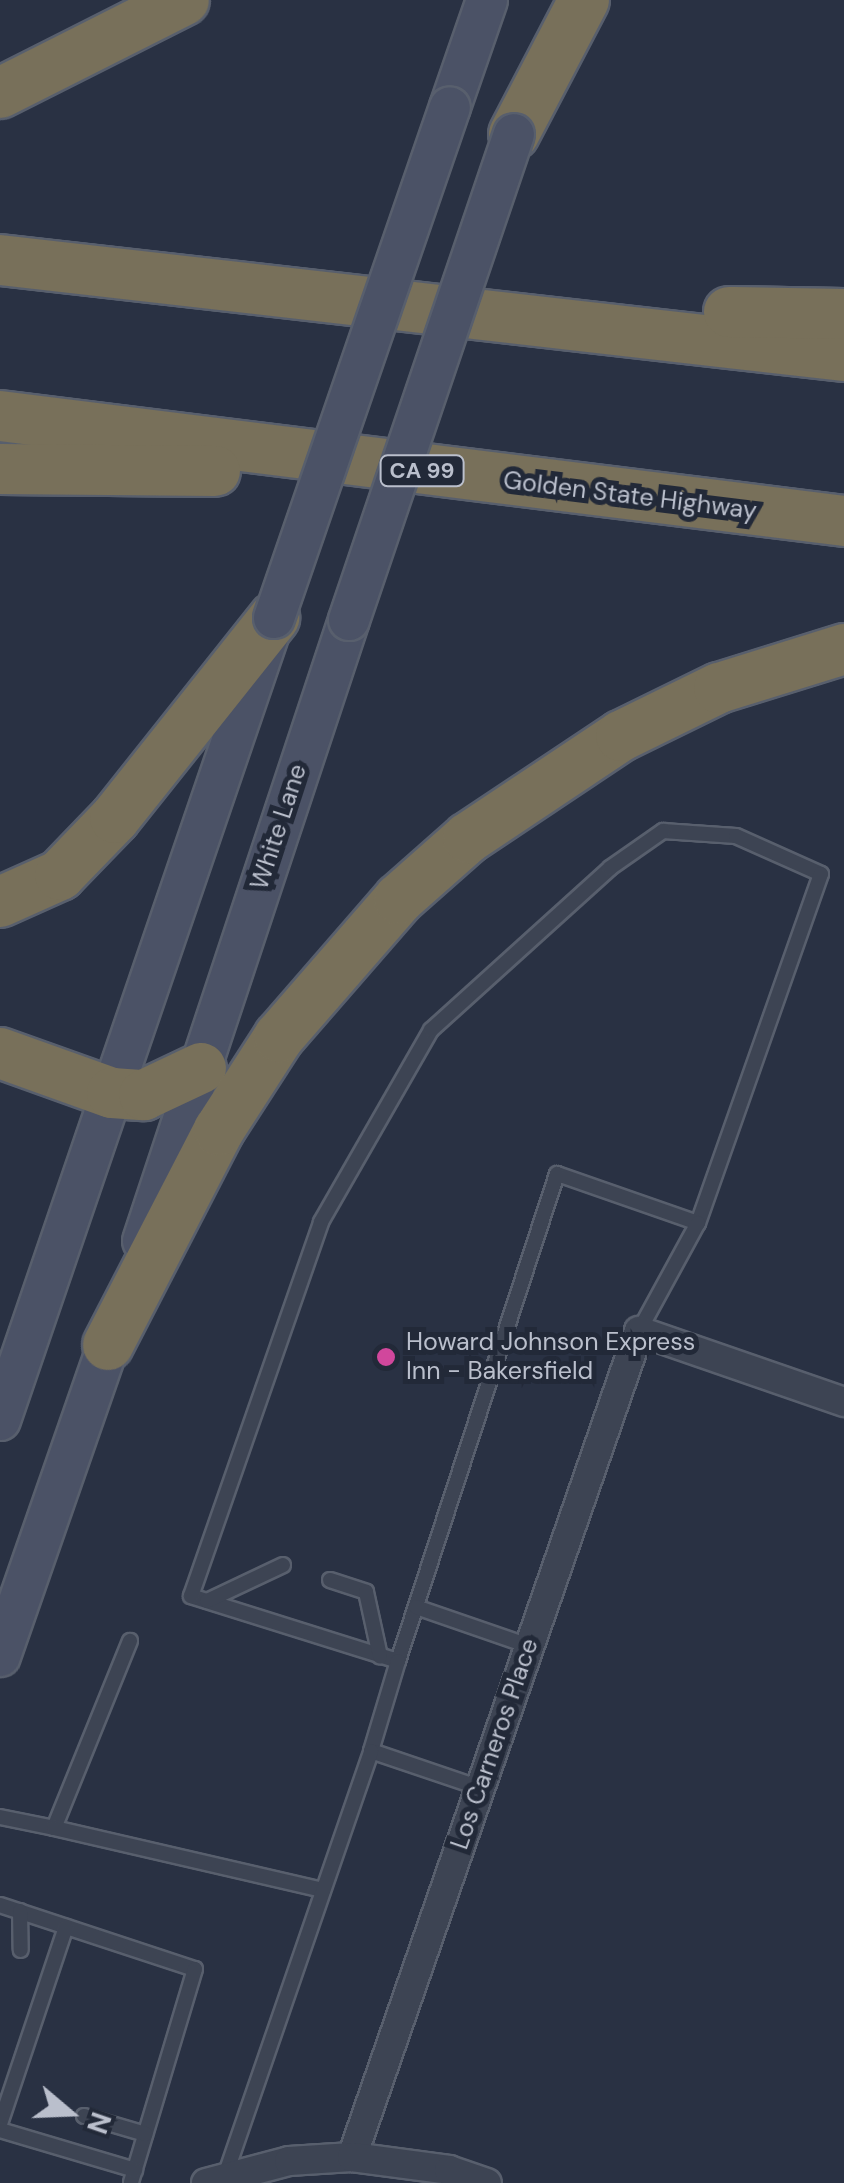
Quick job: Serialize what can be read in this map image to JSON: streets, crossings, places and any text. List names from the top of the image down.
{
  "streets": {
    "highway": ["CA 99", "Golden State Highway"],
    "main road": ["White Lane"],
    "street": ["Los Carneros Place"]
  },
  "places": ["Howard Johnson Express Inn - Bakersfield"],
  "north": "right"
}
